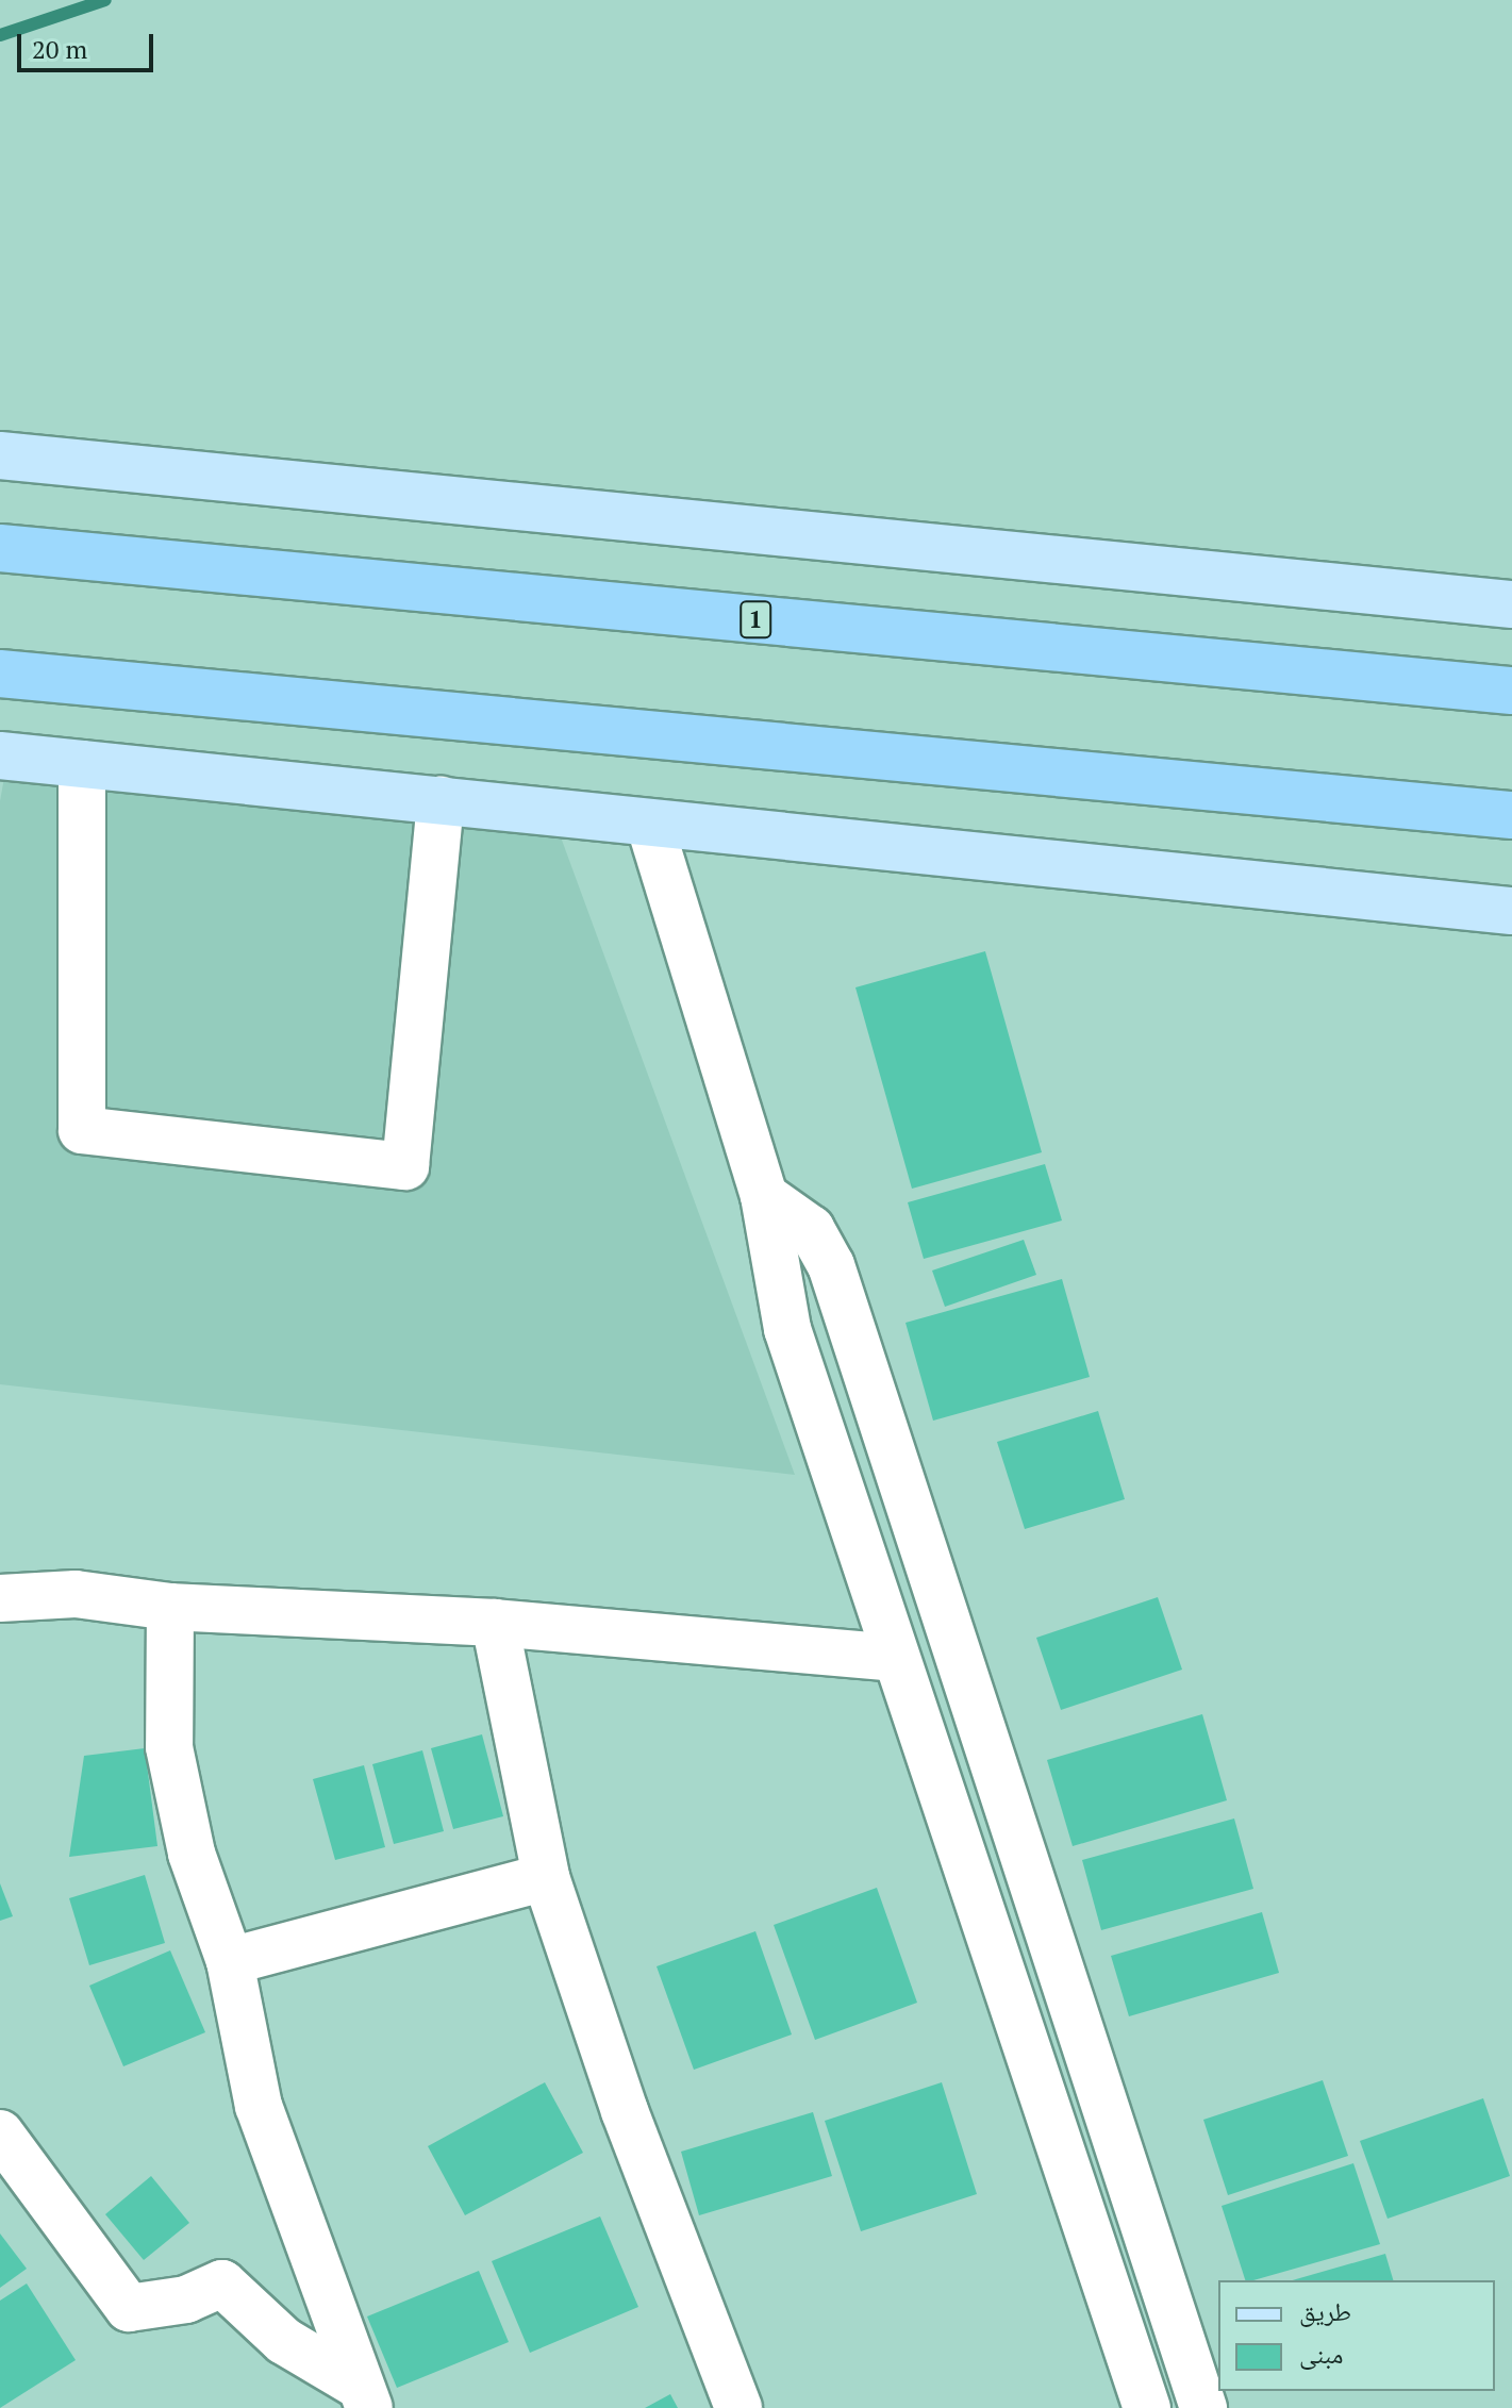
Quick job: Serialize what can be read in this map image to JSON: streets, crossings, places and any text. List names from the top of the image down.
{
  "streets": {
    "highway": ["1"]
  },
  "legend": ["طريق", "مبنى"],
  "scale_bar": "20 m"
}
